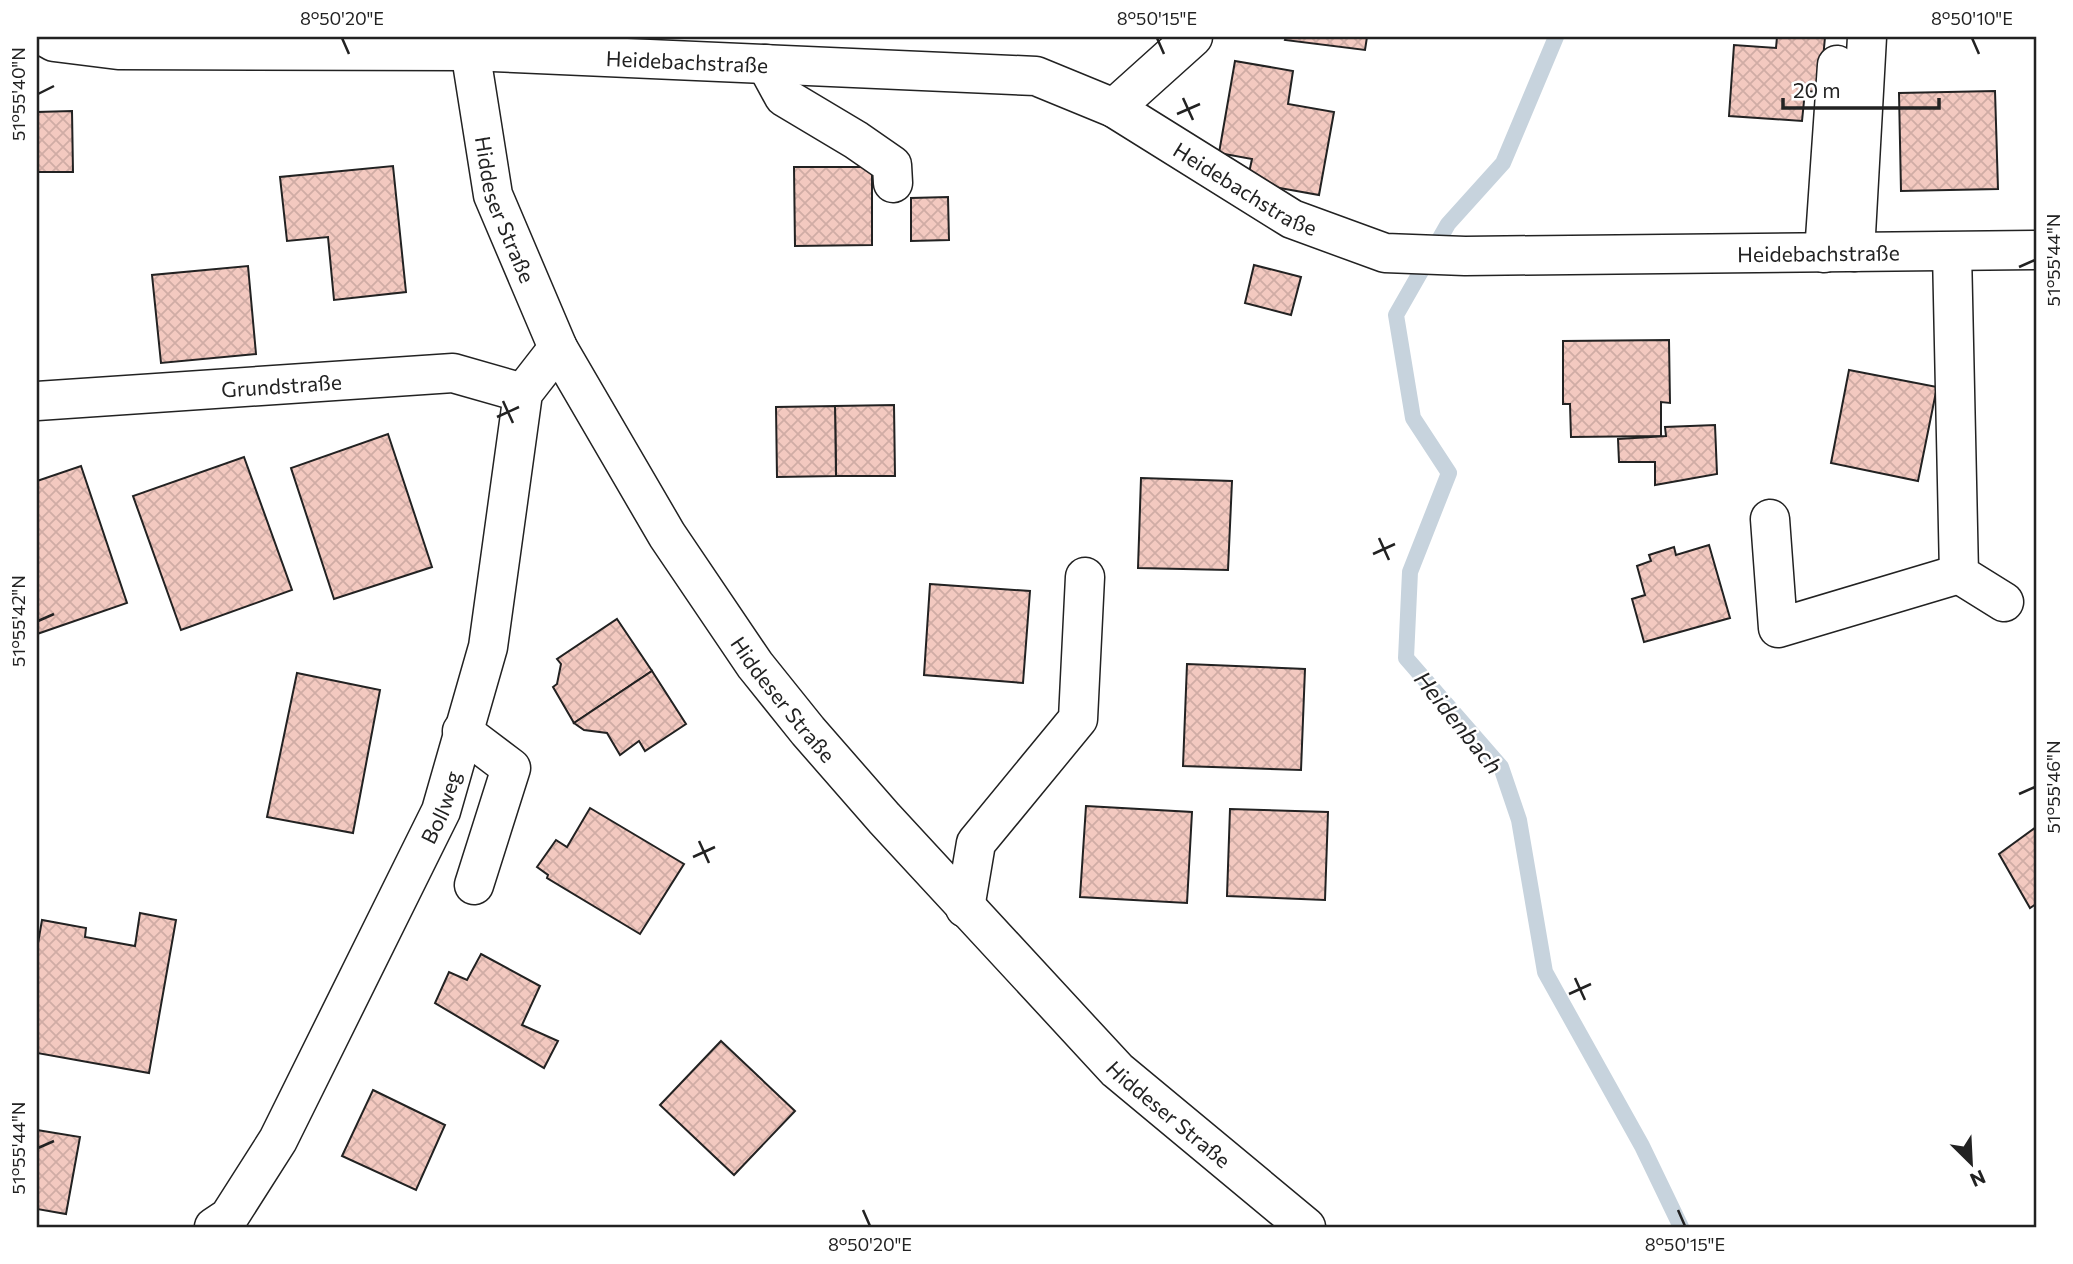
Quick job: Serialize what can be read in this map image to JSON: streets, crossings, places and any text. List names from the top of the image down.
{
  "streets": {
    "street": [
      "Heidebachstraße",
      "Hiddeser Straße",
      "Grundstraße",
      "Bollweg"
    ]
  },
  "crossings": [
    ["Heidebachstraße", "Hiddeser Straße"],
    ["Grundstraße", "Bollweg"]
  ],
  "water": ["Heidenbach"],
  "scale_bar": "20 m",
  "north": "bottom right",
  "coordinates": [
    "8°50'20\"E",
    "8°50'15\"E",
    "8°50'10\"E",
    "51°55'40\"N",
    "51°55'44\"N",
    "51°55'42\"N",
    "51°55'46\"N"
  ]
}
